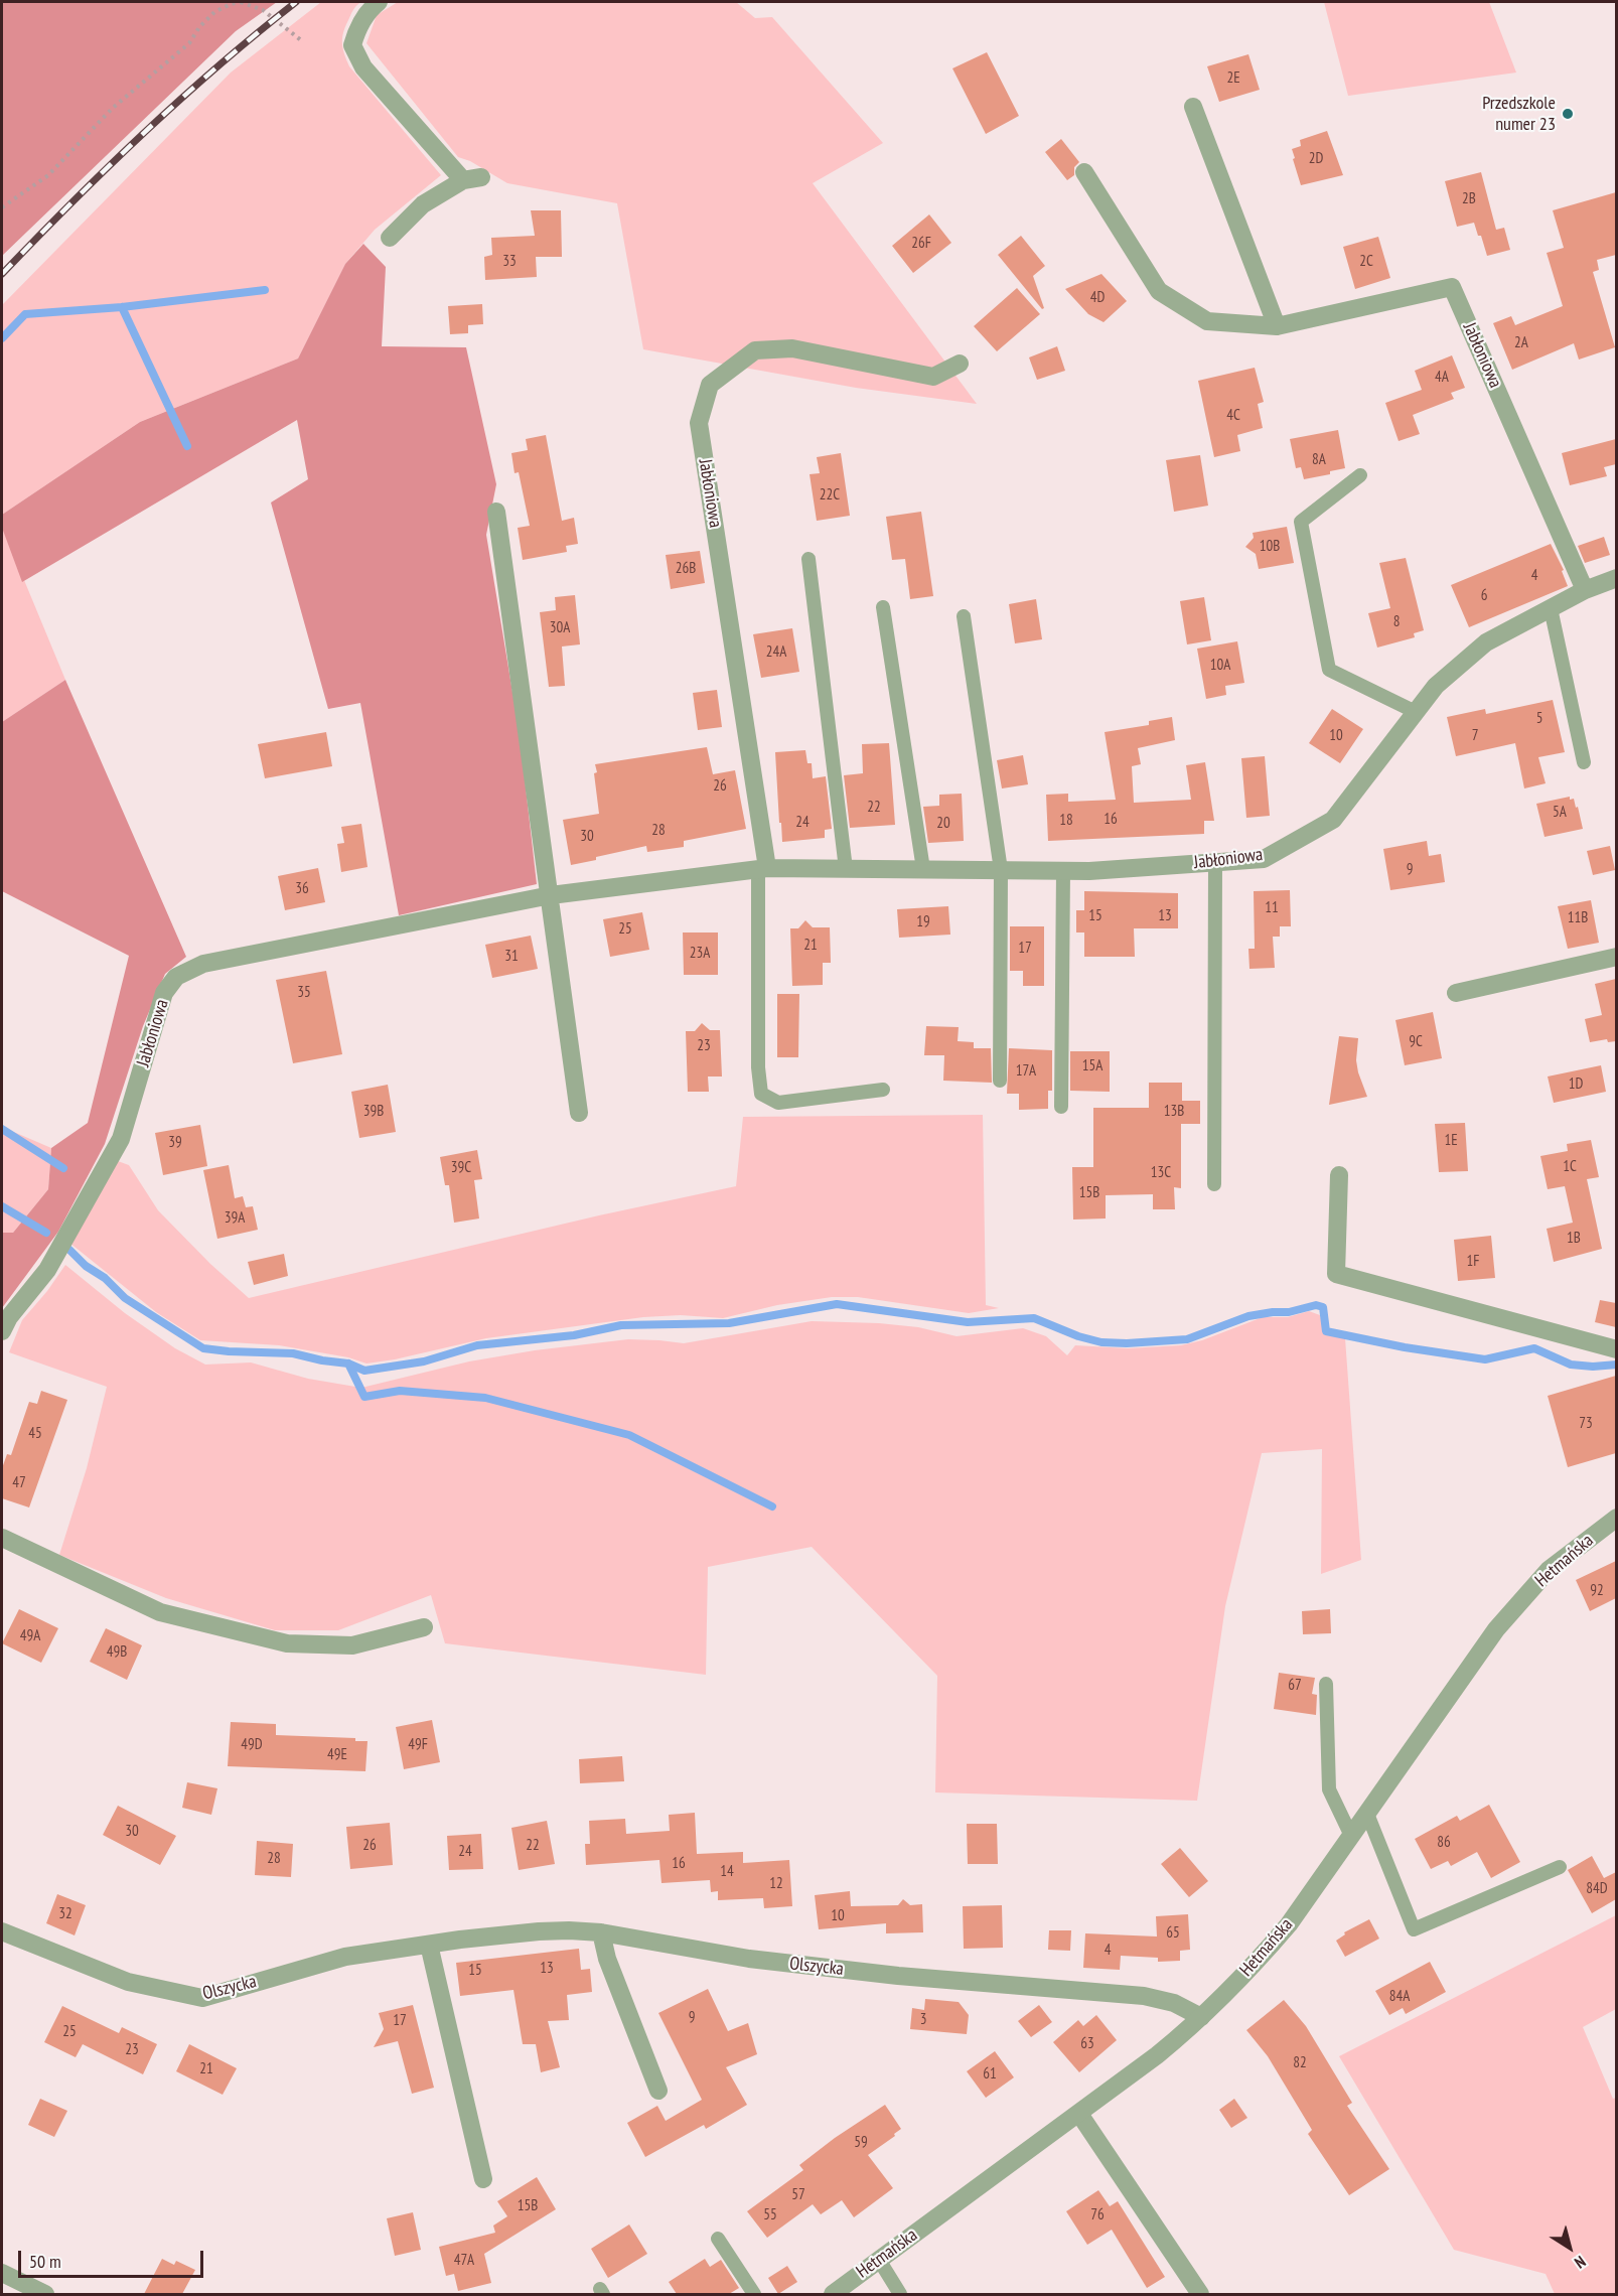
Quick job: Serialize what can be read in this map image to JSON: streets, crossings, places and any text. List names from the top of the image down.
{
  "streets": {
    "street": ["Jabłoniowa", "Hetmańska", "Olszycka"]
  },
  "crossings": [
    ["Hetmańska", "Olszycka"]
  ],
  "places": ["Przedszkole numer 23"],
  "house_numbers": [
    "2E",
    "2D",
    "2B",
    "26F",
    "33",
    "2C",
    "4D",
    "2A",
    "4A",
    "4C",
    "8A",
    "22C",
    "10B",
    "26B",
    "4",
    "6",
    "8",
    "30A",
    "24A",
    "10A",
    "5",
    "10",
    "7",
    "26",
    "22",
    "5A",
    "16",
    "18",
    "24",
    "20",
    "28",
    "30",
    "9",
    "36",
    "11",
    "15",
    "13",
    "11B",
    "19",
    "25",
    "21",
    "17",
    "23A",
    "31",
    "35",
    "9C",
    "23",
    "15A",
    "17A",
    "1D",
    "39B",
    "13B",
    "1E",
    "39",
    "1C",
    "39C",
    "13C",
    "15B",
    "39A",
    "1B",
    "1F",
    "73",
    "45",
    "47",
    "92",
    "49A",
    "49B",
    "67",
    "49D",
    "49F",
    "49E",
    "30",
    "86",
    "26",
    "22",
    "24",
    "28",
    "16",
    "14",
    "12",
    "84D",
    "32",
    "10",
    "65",
    "4",
    "13",
    "15",
    "84A",
    "9",
    "3",
    "17",
    "25",
    "63",
    "23",
    "82",
    "21",
    "61",
    "59",
    "57",
    "15B",
    "55",
    "76",
    "47A"
  ],
  "scale_bar": "50 m",
  "north": "bottom right"
}
